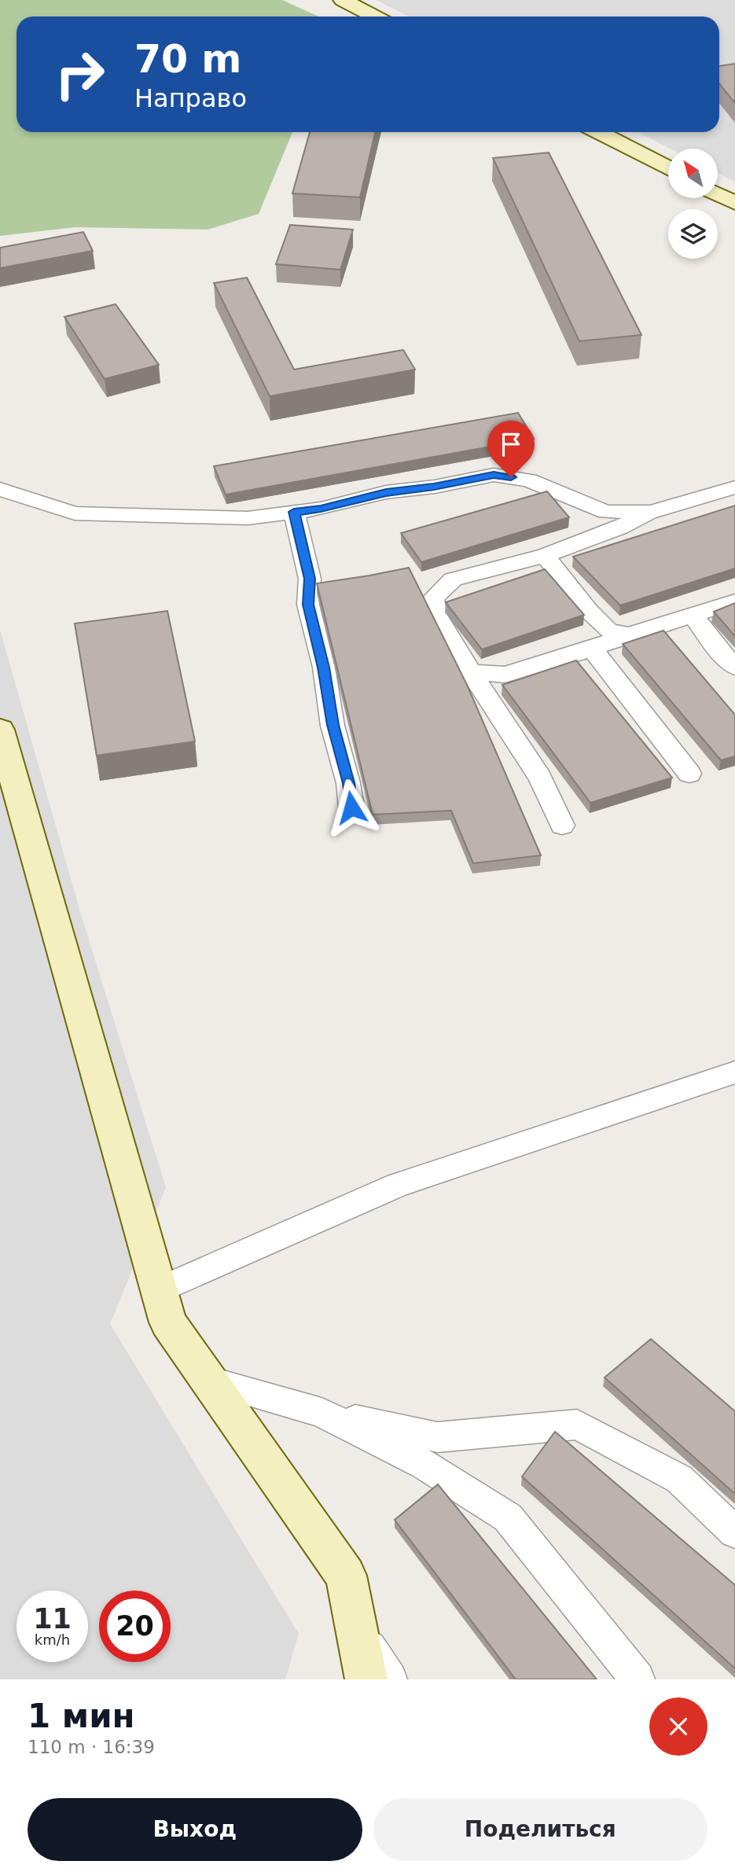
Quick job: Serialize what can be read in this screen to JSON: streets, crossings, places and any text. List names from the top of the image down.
{
  "north": "top left",
  "page": {
    "turn": ["70 m", "Направо"],
    "speed": "11 km/h",
    "limit": "20",
    "heading": ["1 мин", "110 m · 16:39"],
    "buttons": ["Выход", "Поделиться"]
  }
}
